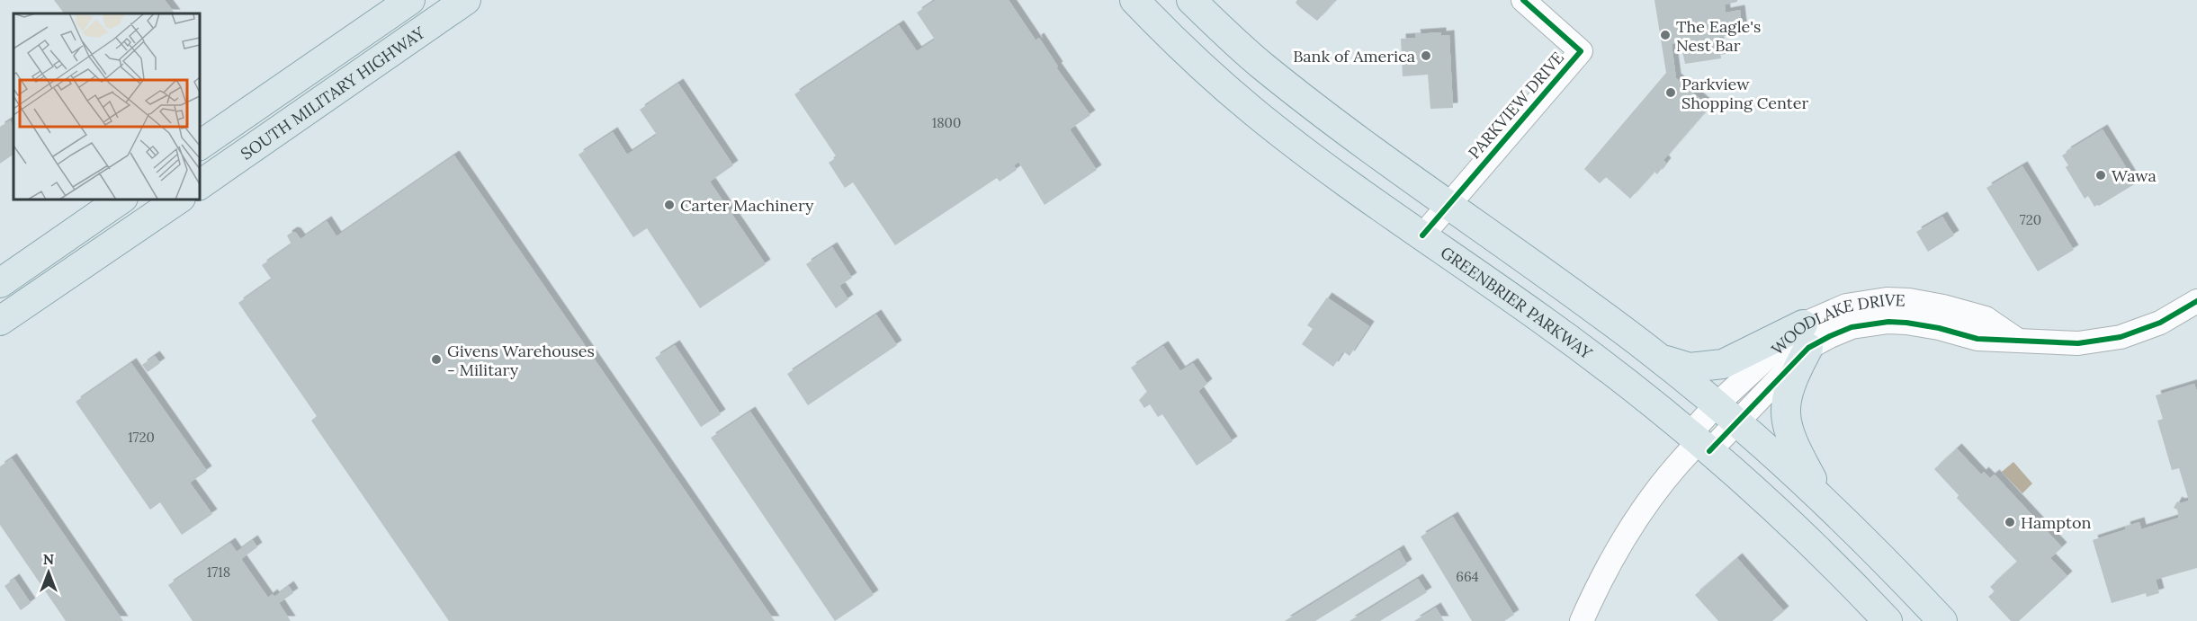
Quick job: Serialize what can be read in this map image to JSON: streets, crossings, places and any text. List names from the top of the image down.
{
  "streets": {
    "main road": ["SOUTH MILITARY HIGHWAY", "GREENBRIER PARKWAY"],
    "street": ["PARKVIEW DRIVE", "WOODLAKE DRIVE"]
  },
  "crossings": [
    ["PARKVIEW DRIVE", "GREENBRIER PARKWAY"],
    ["GREENBRIER PARKWAY", "WOODLAKE DRIVE"]
  ],
  "places": [
    "The Eagle's Nest Bar",
    "Bank of America",
    "Parkview Shopping Center",
    "Wawa",
    "Carter Machinery",
    "Givens Warehouses - Military",
    "Hampton"
  ],
  "house_numbers": [
    "1800",
    "720",
    "1720",
    "1718",
    "664"
  ],
  "north": "top"
}
